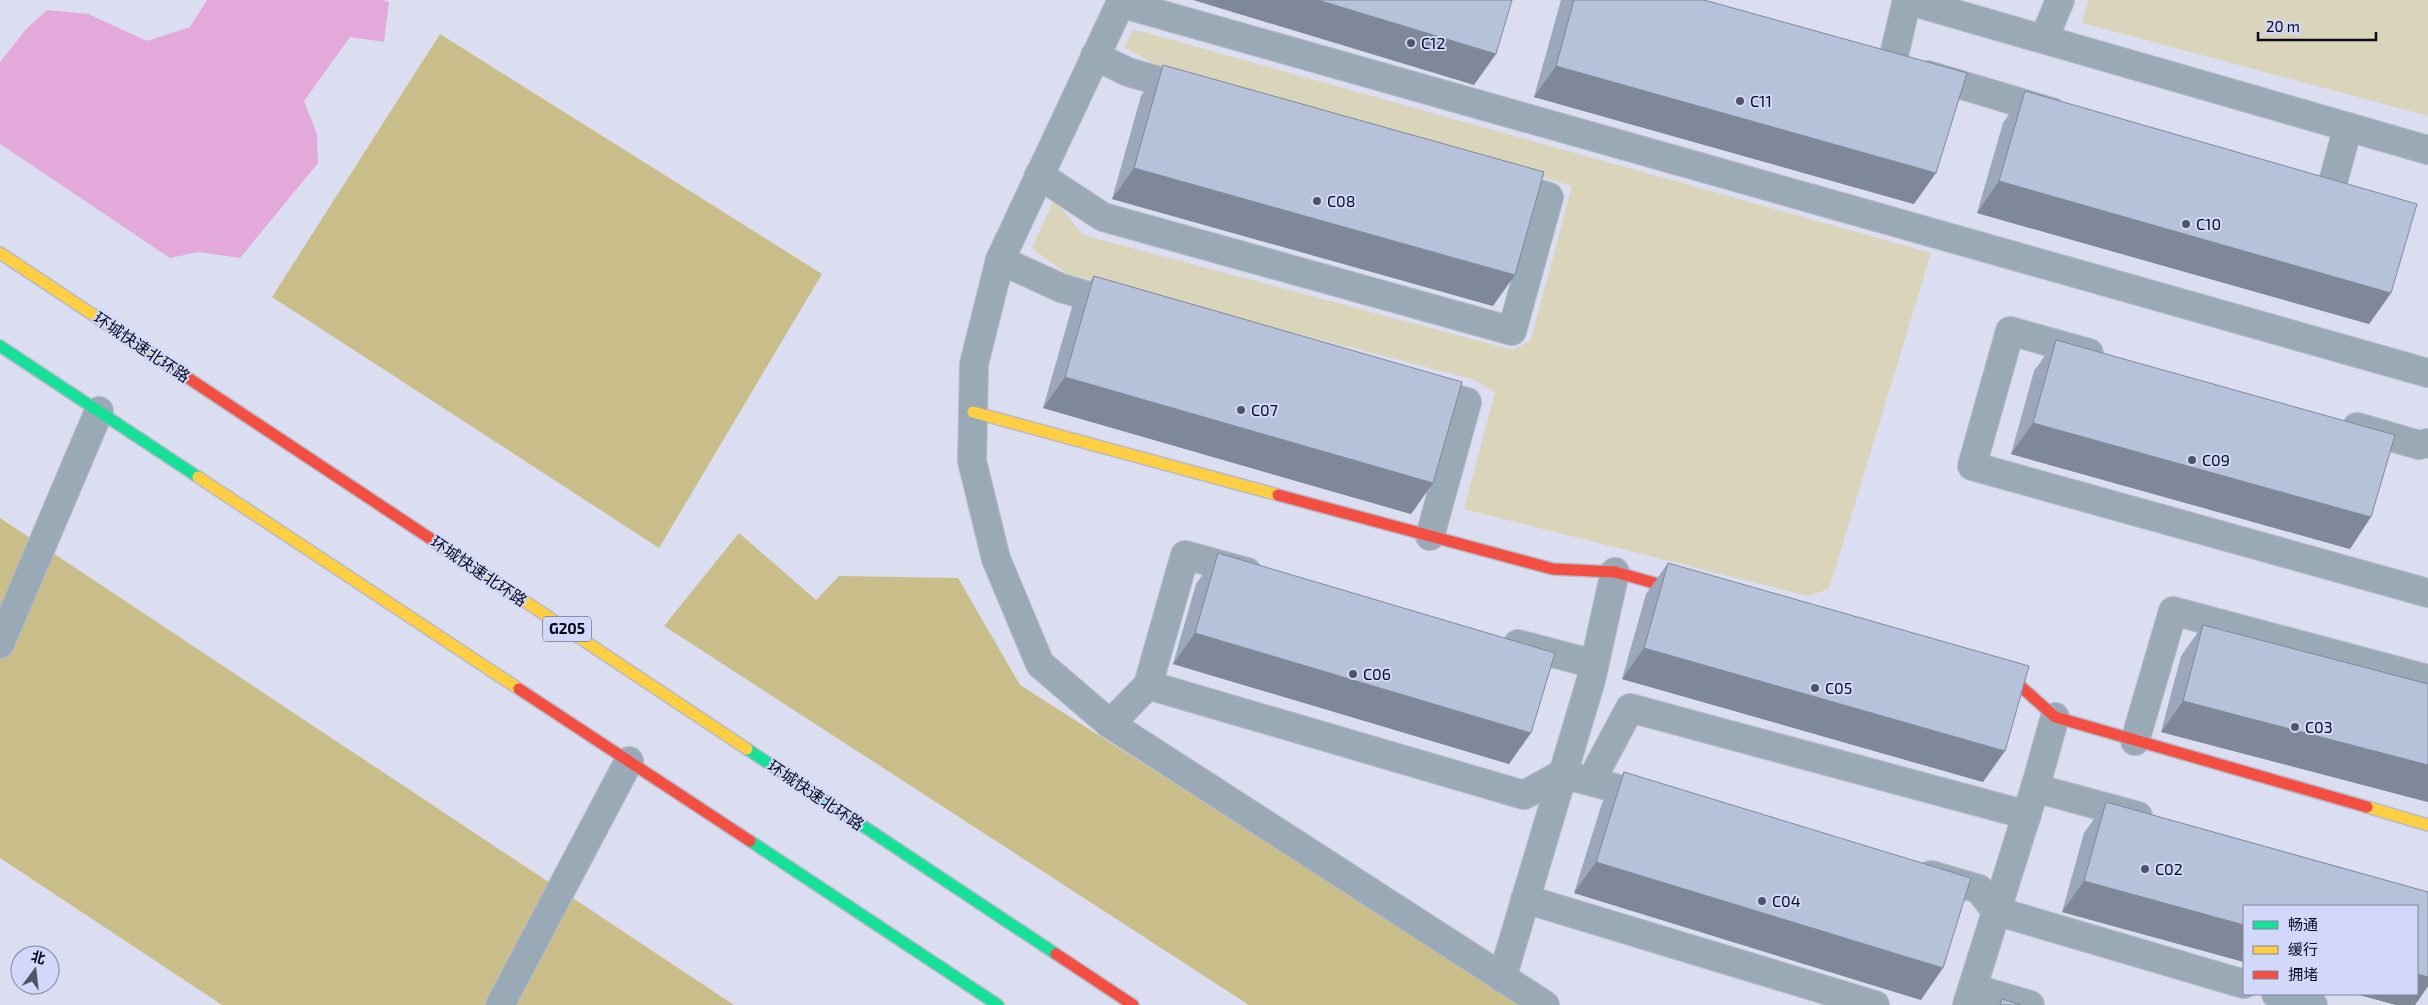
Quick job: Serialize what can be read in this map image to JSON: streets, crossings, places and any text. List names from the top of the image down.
{
  "streets": {
    "main road": ["环城快速北环路", "G205"]
  },
  "places": [
    "C12",
    "C11",
    "C08",
    "C10",
    "C07",
    "C09",
    "C06",
    "C05",
    "C03",
    "C02",
    "C04"
  ],
  "legend": ["畅通", "缓行", "拥堵"],
  "scale_bar": "20 m",
  "north": "top"
}
